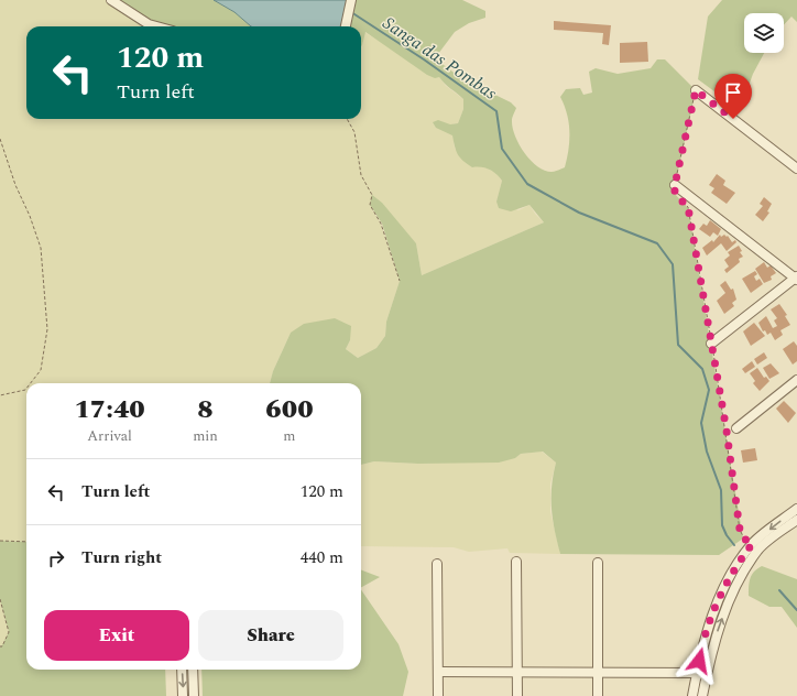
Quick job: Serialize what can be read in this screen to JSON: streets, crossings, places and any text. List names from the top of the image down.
{
  "water": ["Sanga das Pombas"],
  "page": {
    "turn": ["120 m", "Turn left"],
    "eta": [
      "17:40",
      "Arrival",
      "8",
      "min",
      "600",
      "m"
    ],
    "list": [
      {
        "name": "Turn left",
        "value": "120 m"
      },
      {
        "name": "Turn right",
        "value": "440 m"
      }
    ],
    "buttons": ["Exit", "Share"]
  }
}
